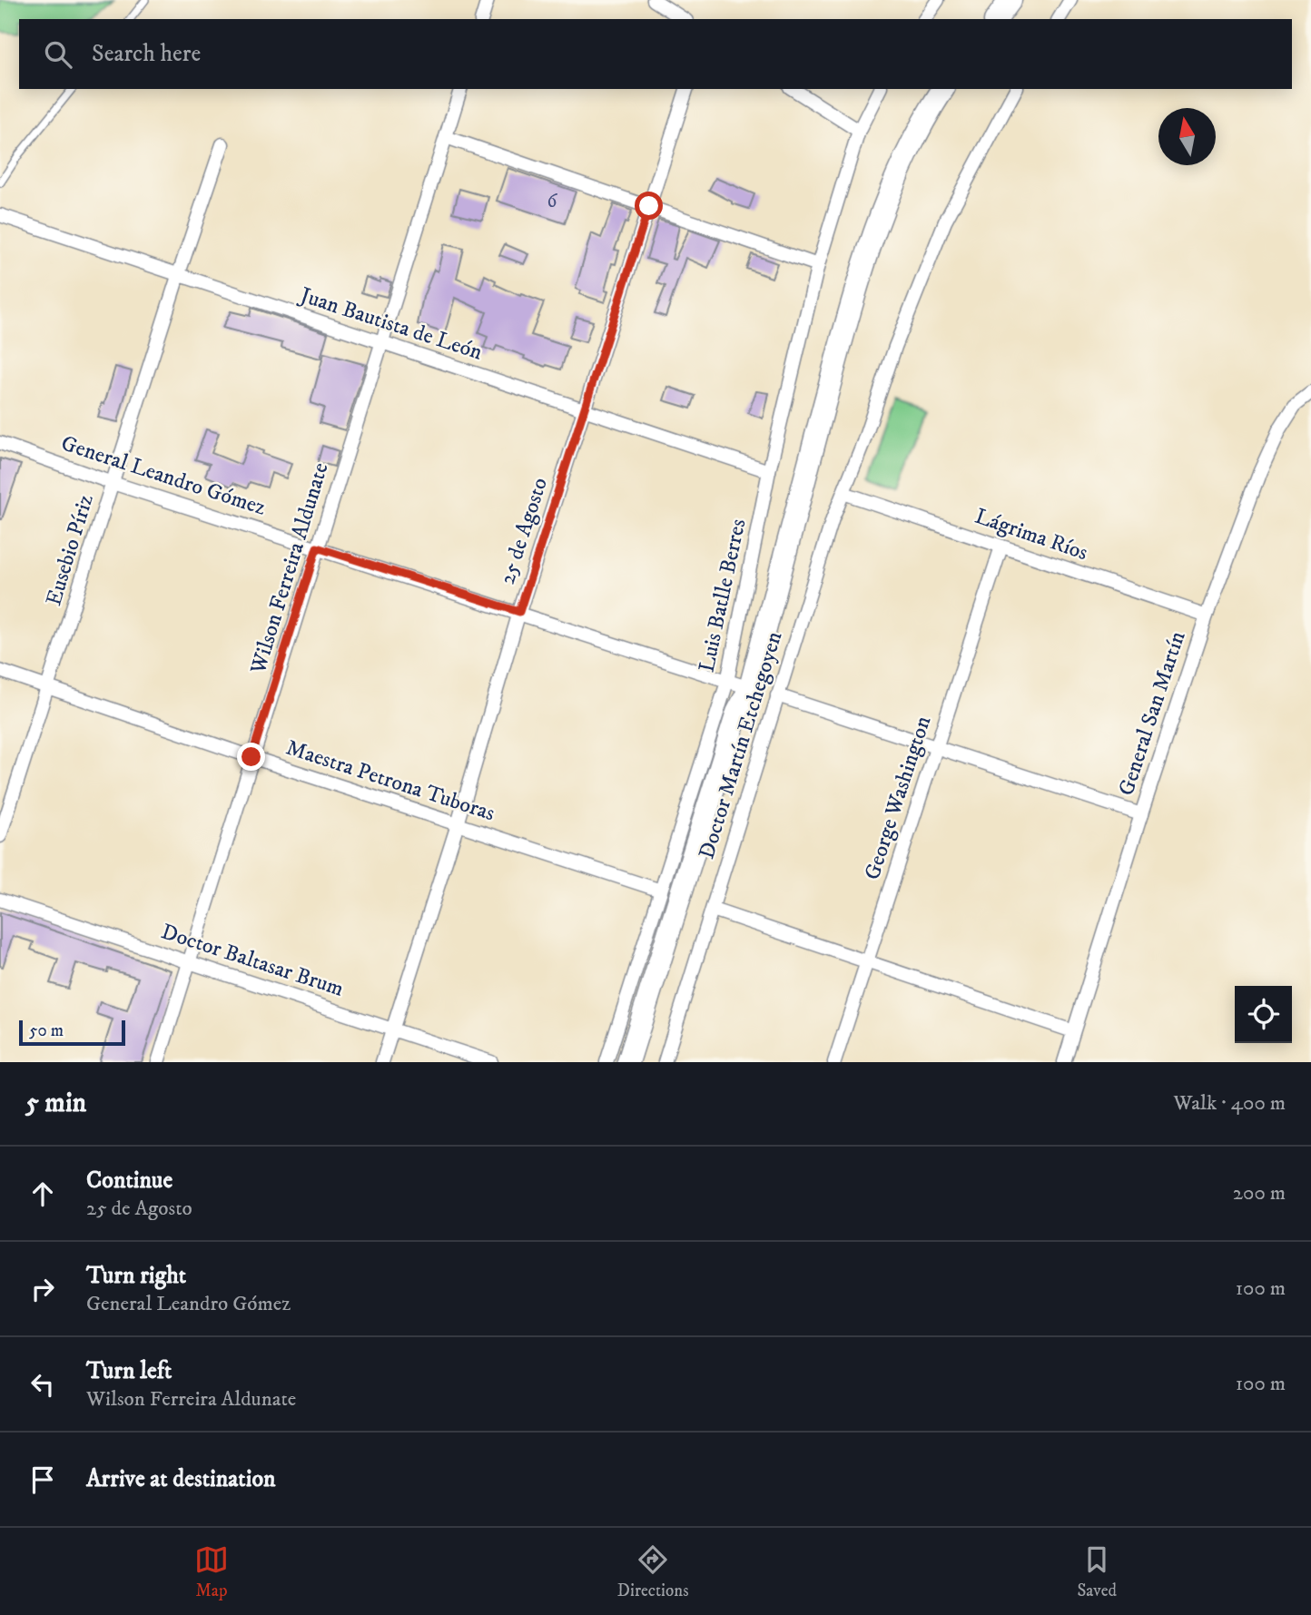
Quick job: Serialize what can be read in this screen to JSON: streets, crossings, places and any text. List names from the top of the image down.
{
  "streets": {
    "street": [
      "Juan Bautista de León",
      "General Leandro Gómez",
      "25 de Agosto",
      "Lágrima Ríos",
      "Eusebio Píriz",
      "Wilson Ferreira Aldunate",
      "Luis Batlle Berres",
      "General San Martín",
      "Doctor Martín Etchegoyen",
      "Maestra Petrona Tuboras",
      "George Washington",
      "Doctor Baltasar Brum"
    ]
  },
  "crossings": [
    ["Juan Bautista de León", "25 de Agosto"],
    ["Juan Bautista de León", "Eusebio Píriz"],
    ["Juan Bautista de León", "Wilson Ferreira Aldunate"],
    ["Juan Bautista de León", "Luis Batlle Berres"],
    ["General Leandro Gómez", "25 de Agosto"],
    ["General Leandro Gómez", "Eusebio Píriz"],
    ["General Leandro Gómez", "Wilson Ferreira Aldunate"],
    ["General Leandro Gómez", "Luis Batlle Berres"],
    ["25 de Agosto", "Maestra Petrona Tuboras"],
    ["25 de Agosto", "Doctor Baltasar Brum"],
    ["Lágrima Ríos", "General San Martín"],
    ["Lágrima Ríos", "Doctor Martín Etchegoyen"],
    ["Lágrima Ríos", "George Washington"],
    ["Eusebio Píriz", "Maestra Petrona Tuboras"],
    ["Wilson Ferreira Aldunate", "Maestra Petrona Tuboras"],
    ["Wilson Ferreira Aldunate", "Doctor Baltasar Brum"],
    ["Luis Batlle Berres", "Maestra Petrona Tuboras"]
  ],
  "house_numbers": ["6"],
  "scale_bar": "50 m",
  "north": "top",
  "page": {
    "search": "Search here",
    "scale": "50 m",
    "heading": ["5 min", "Walk · 400 m"],
    "list": [
      ["Continue", "25 de Agosto", "200 m"],
      ["Turn right", "General Leandro Gómez", "100 m"],
      ["Turn left", "Wilson Ferreira Aldunate", "100 m"],
      "Arrive at destination"
    ],
    "nav": ["Map", "Directions", "Saved"]
  }
}
